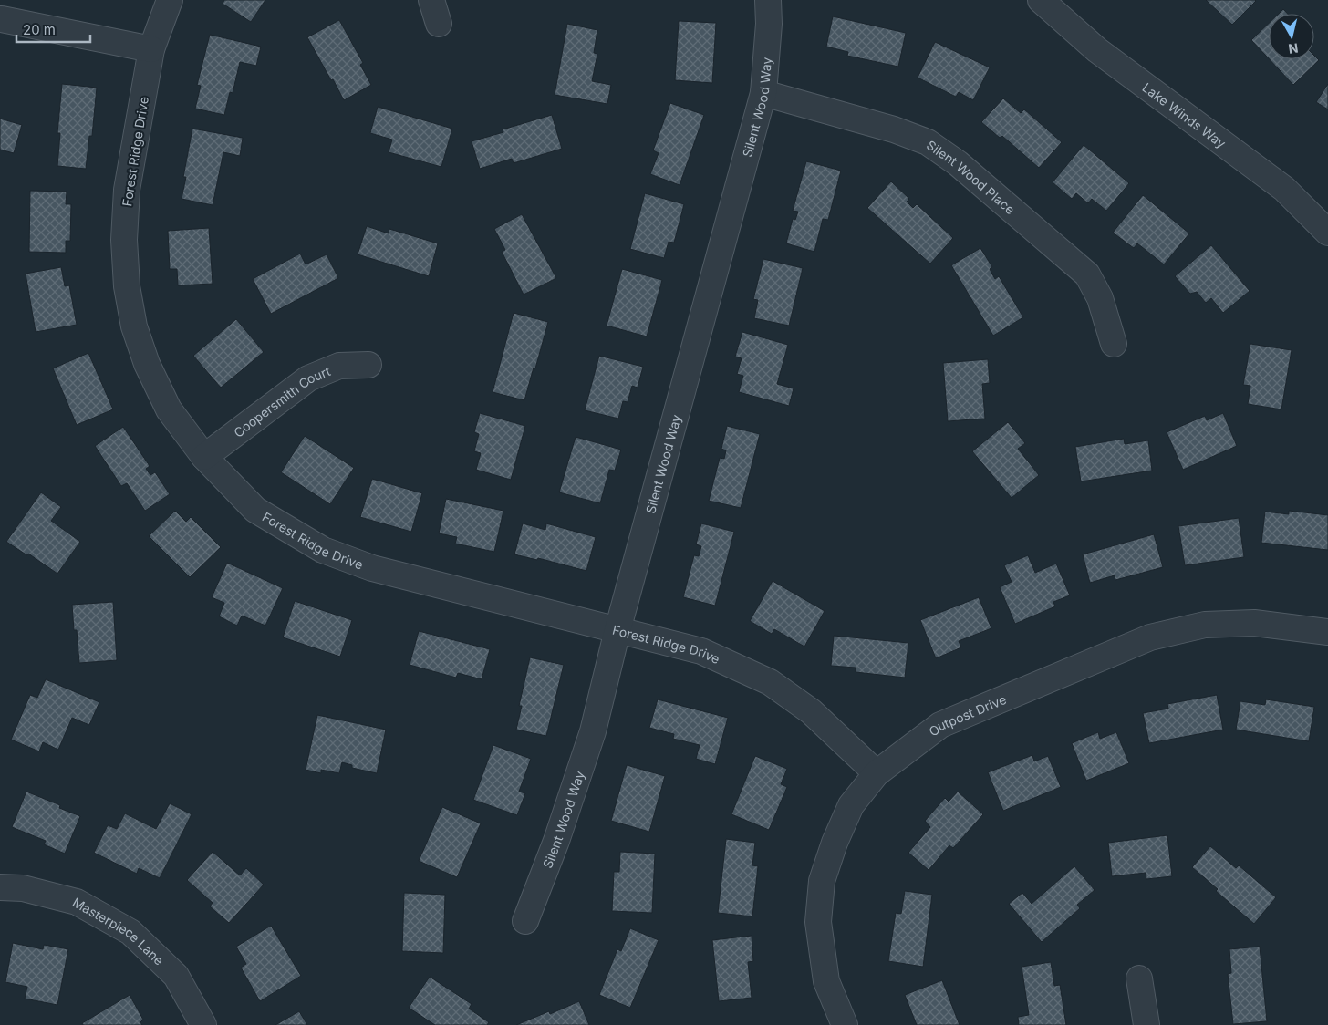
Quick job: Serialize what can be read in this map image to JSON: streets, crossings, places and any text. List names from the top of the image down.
{
  "streets": {
    "street": [
      "Silent Wood Way",
      "Lake Winds Way",
      "Forest Ridge Drive",
      "Silent Wood Place",
      "Coopersmith Court",
      "Outpost Drive",
      "Masterpiece Lane"
    ]
  },
  "crossings": [
    ["Silent Wood Way", "Forest Ridge Drive"],
    ["Silent Wood Way", "Silent Wood Place"],
    ["Forest Ridge Drive", "Coopersmith Court"],
    ["Forest Ridge Drive", "Outpost Drive"]
  ],
  "scale_bar": "20 m",
  "north": "bottom"
}
